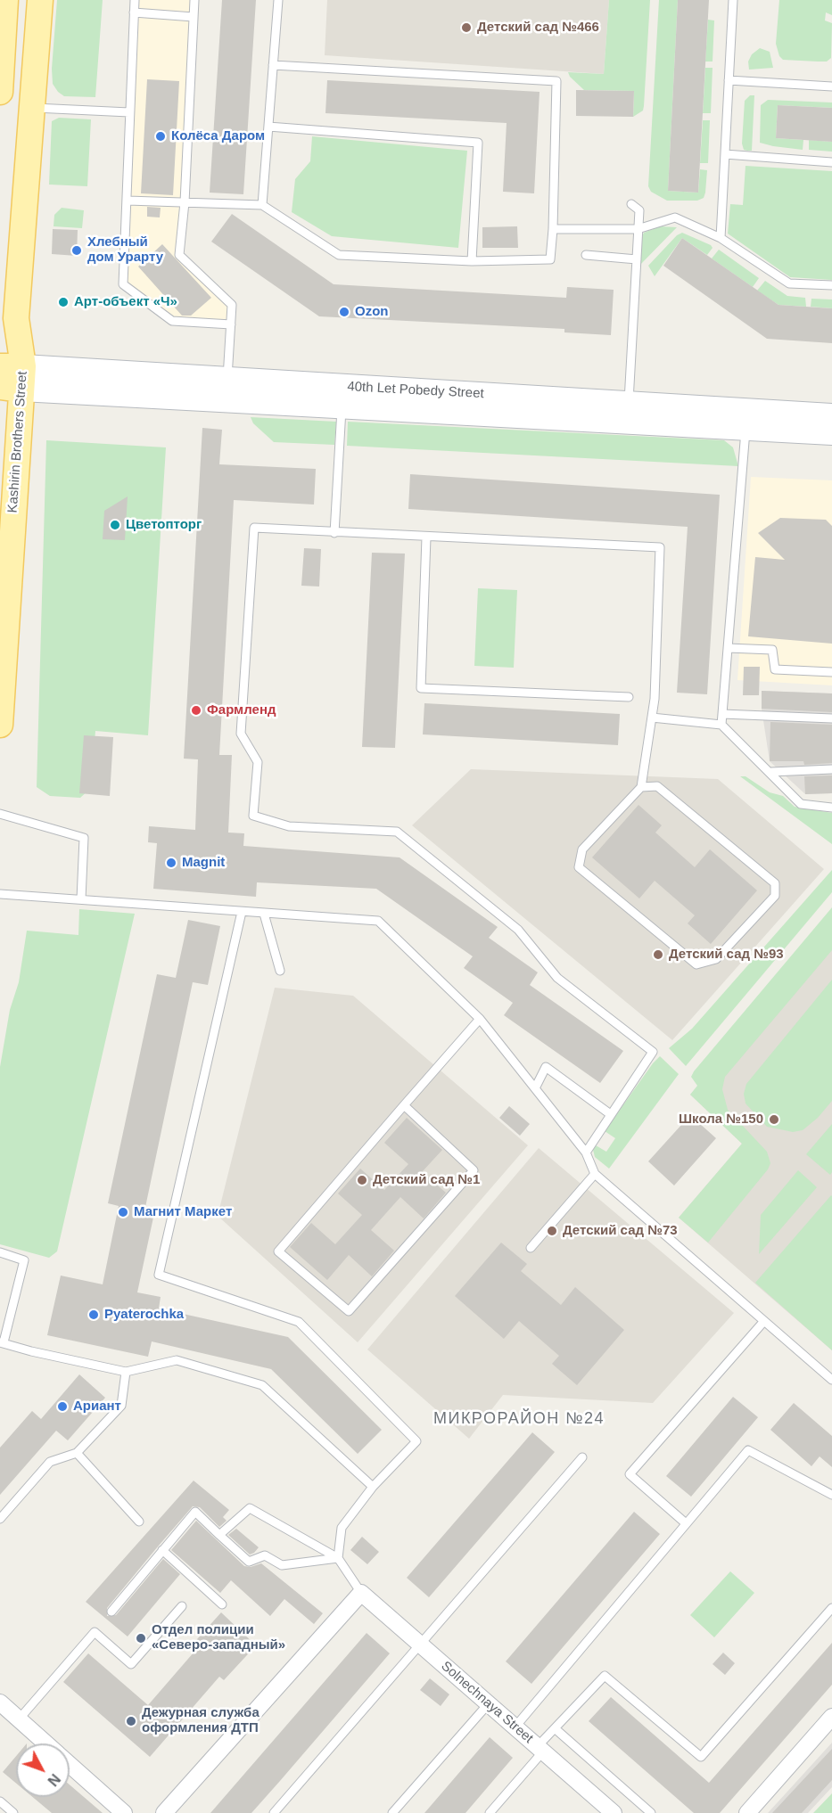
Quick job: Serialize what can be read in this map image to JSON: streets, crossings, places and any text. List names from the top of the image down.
{
  "streets": {
    "main road": ["Kashirin Brothers Street"],
    "street": ["40th Let Pobedy Street", "Solnechnaya Street"]
  },
  "crossings": [
    ["40th Let Pobedy Street", "Kashirin Brothers Street"]
  ],
  "districts": ["МИКРОРАЙОН №24"],
  "places": [
    "Детский сад №466",
    "Колёса Даром",
    "Хлебный дом Урарту",
    "Арт-объект «Ч»",
    "Ozon",
    "Цветопторг",
    "Фармленд",
    "Magnit",
    "Детский сад №93",
    "Школа №150",
    "Детский сад №1",
    "Магнит Маркет",
    "Детский сад №73",
    "Pyaterochka",
    "Ариант",
    "Отдел полиции «Северо-западный»",
    "Дежурная служба оформления ДТП"
  ],
  "north": "bottom right"
}
